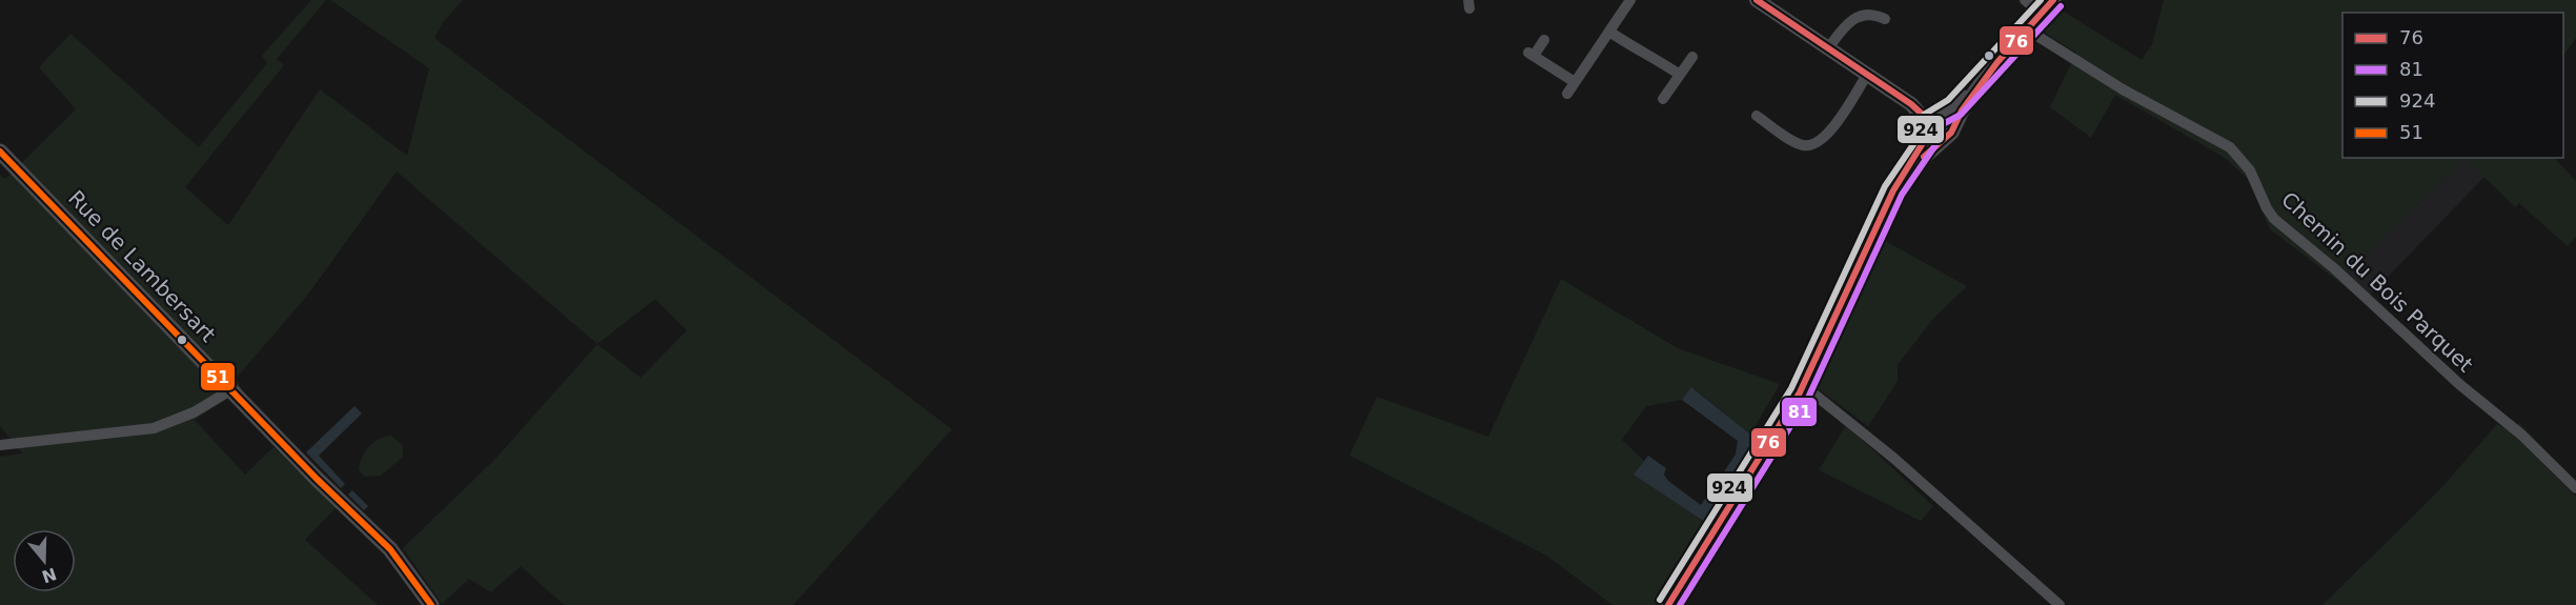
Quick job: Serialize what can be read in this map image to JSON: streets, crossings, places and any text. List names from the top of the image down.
{
  "streets": {
    "main road": ["Rue de Lambersart"],
    "street": ["Chemin du Bois Parquet"]
  },
  "lines": [
    "transit line 76",
    "transit line 924",
    "transit line 81",
    "transit line 51"
  ],
  "legend": [
    "76",
    "81",
    "924",
    "51"
  ],
  "north": "bottom"
}
